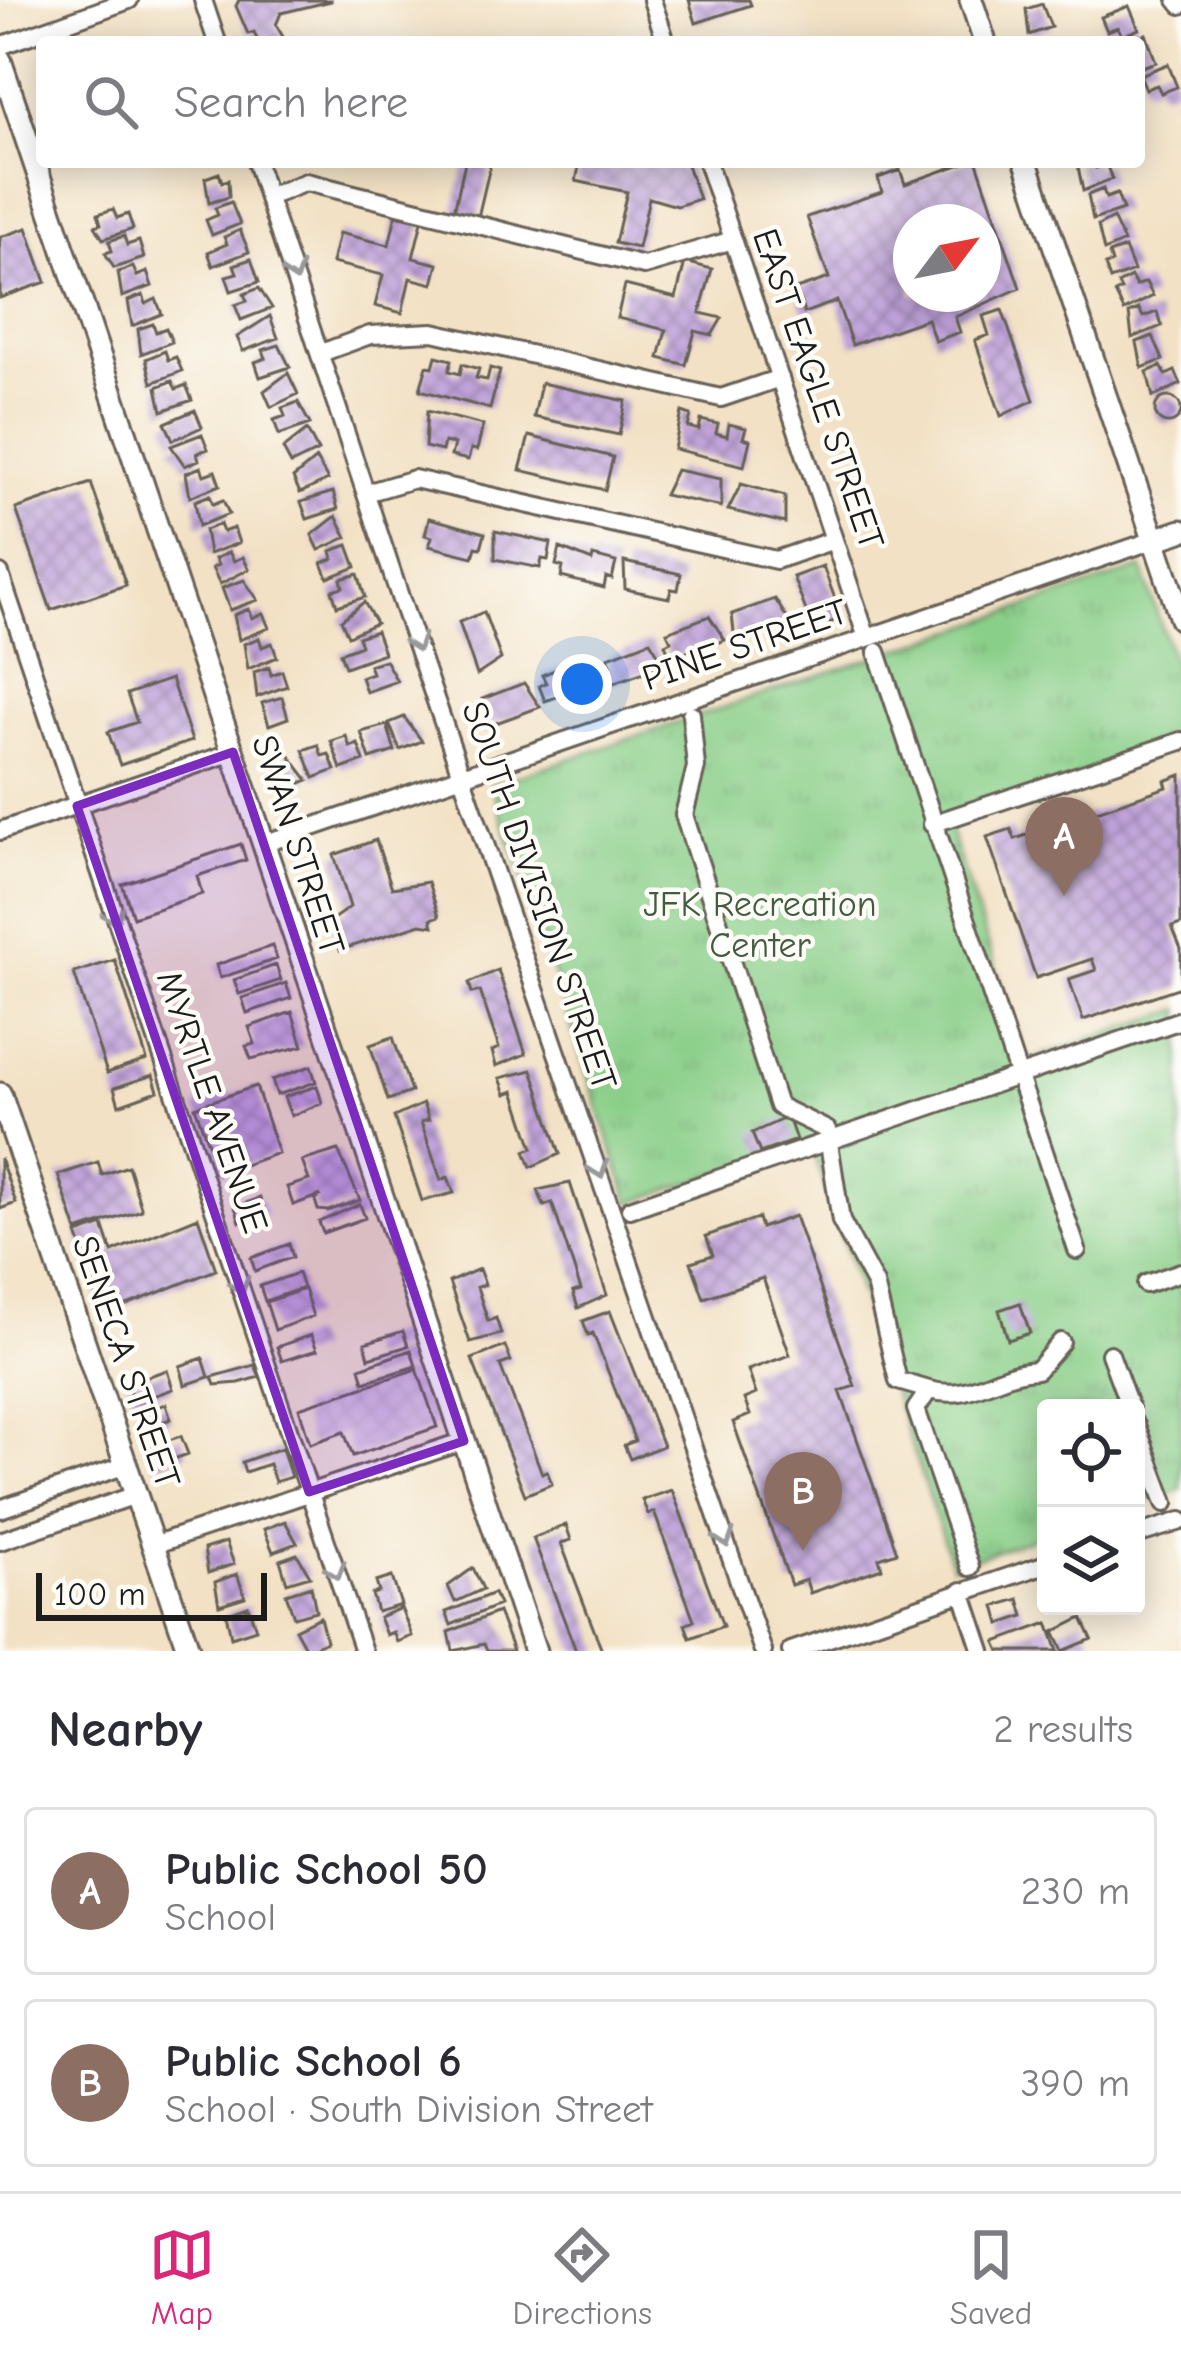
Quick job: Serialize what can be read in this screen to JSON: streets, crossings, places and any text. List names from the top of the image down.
{
  "streets": {
    "main road": ["PINE STREET", "SWAN STREET", "SENECA STREET"],
    "street": ["EAST EAGLE STREET", "SOUTH DIVISION STREET", "MYRTLE AVENUE"]
  },
  "crossings": [
    ["EAST EAGLE STREET", "PINE STREET"],
    ["PINE STREET", "SWAN STREET"],
    ["PINE STREET", "SOUTH DIVISION STREET"]
  ],
  "one_way": ["SOUTH DIVISION STREET", "MYRTLE AVENUE"],
  "parks": ["JFK Recreation Center"],
  "scale_bar": "100 m",
  "north": "top right",
  "page": {
    "search": "Search here",
    "pins": ["A", "B"],
    "scale": "100 m",
    "heading": ["Nearby", "2 results"],
    "list": [
      {
        "mark": "A",
        "name": "Public School 50",
        "note": "School",
        "value": "230 m"
      },
      {
        "mark": "B",
        "name": "Public School 6",
        "note": "School · South Division Street",
        "value": "390 m"
      }
    ],
    "nav": ["Map", "Directions", "Saved"]
  }
}
